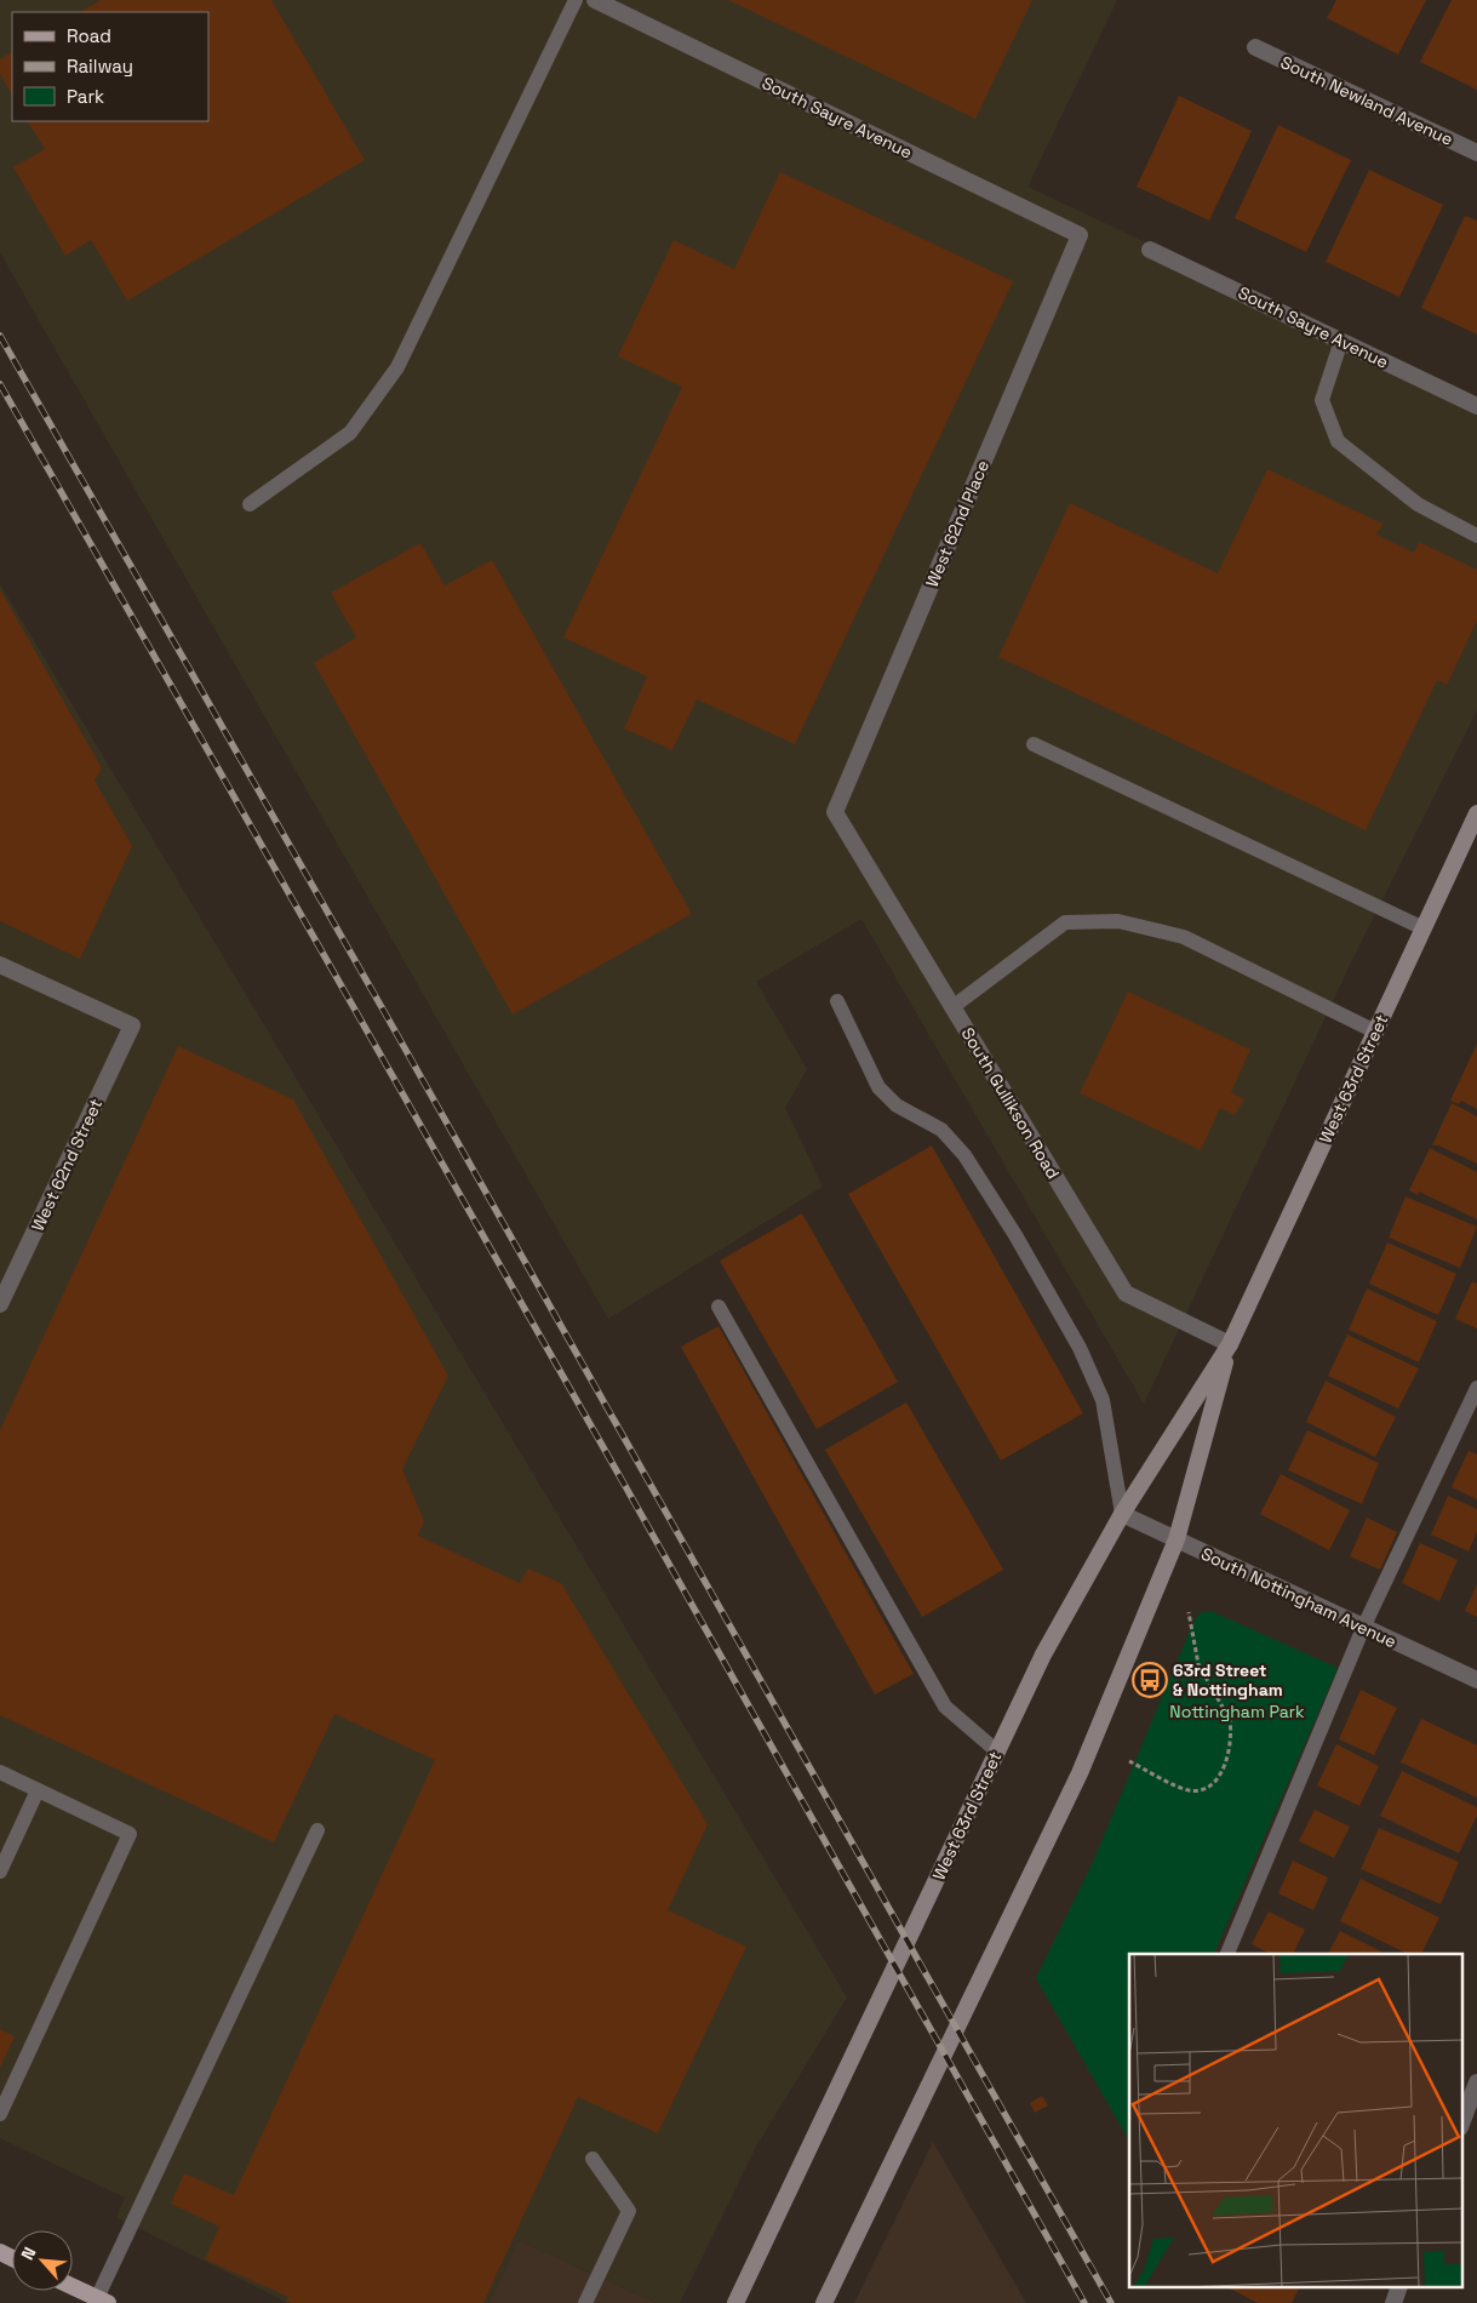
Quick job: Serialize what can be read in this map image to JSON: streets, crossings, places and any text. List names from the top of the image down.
{
  "streets": {
    "main road": ["West 63rd Street"],
    "street": [
      "South Newland Avenue",
      "South Sayre Avenue",
      "West 62nd Place",
      "South Gullikson Road",
      "West 62nd Street",
      "South Nottingham Avenue"
    ]
  },
  "crossings": [
    ["South Sayre Avenue", "West 62nd Place"],
    ["West 62nd Place", "South Gullikson Road"],
    ["West 63rd Street", "South Gullikson Road"],
    ["West 63rd Street", "South Nottingham Avenue"]
  ],
  "parks": ["Nottingham Park"],
  "places": {
    "bus stop": ["63rd Street & Nottingham"]
  },
  "legend": ["Road", "Railway", "Park"],
  "north": "top left"
}
